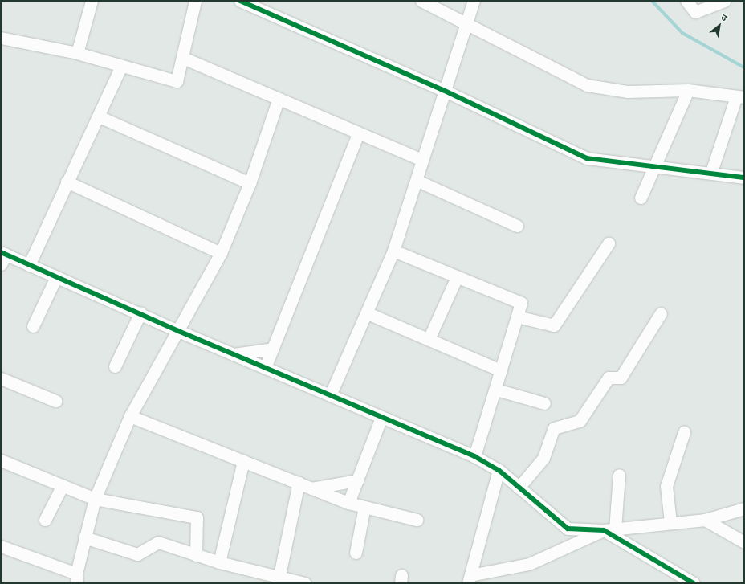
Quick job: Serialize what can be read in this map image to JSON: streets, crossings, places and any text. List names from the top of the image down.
{
  "north": "top right"
}
